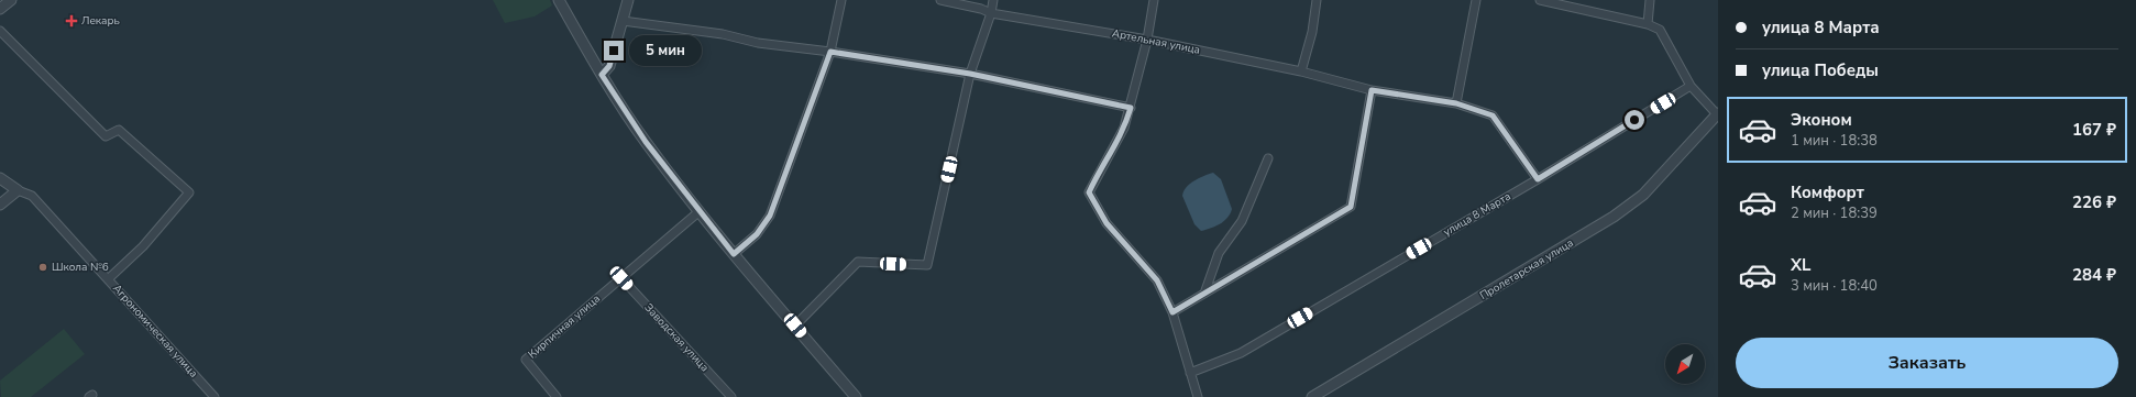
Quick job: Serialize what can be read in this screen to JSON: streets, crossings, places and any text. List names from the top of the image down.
{
  "streets": {
    "street": [
      "Артельная улица",
      "улица 8 Марта",
      "Пролетарская улица",
      "Кирпичная улица",
      "Агрономическая улица",
      "Заводская улица"
    ]
  },
  "crossings": [
    ["Артельная улица", "улица 8 Марта"],
    ["Кирпичная улица", "Заводская улица"]
  ],
  "places": {
    "health": ["Лекарь"],
    "other": ["Школа №6"]
  },
  "north": "bottom left",
  "page": {
    "banner": ["улица 8 Марта", "улица Победы"],
    "bubble": "5 мин",
    "list": [
      {
        "name": "Эконом",
        "note": "1 мин · 18:38",
        "value": "167 ₽"
      },
      {
        "name": "Комфорт",
        "note": "2 мин · 18:39",
        "value": "226 ₽"
      },
      {
        "name": "XL",
        "note": "3 мин · 18:40",
        "value": "284 ₽"
      }
    ],
    "buttons": "Заказать"
  }
}
